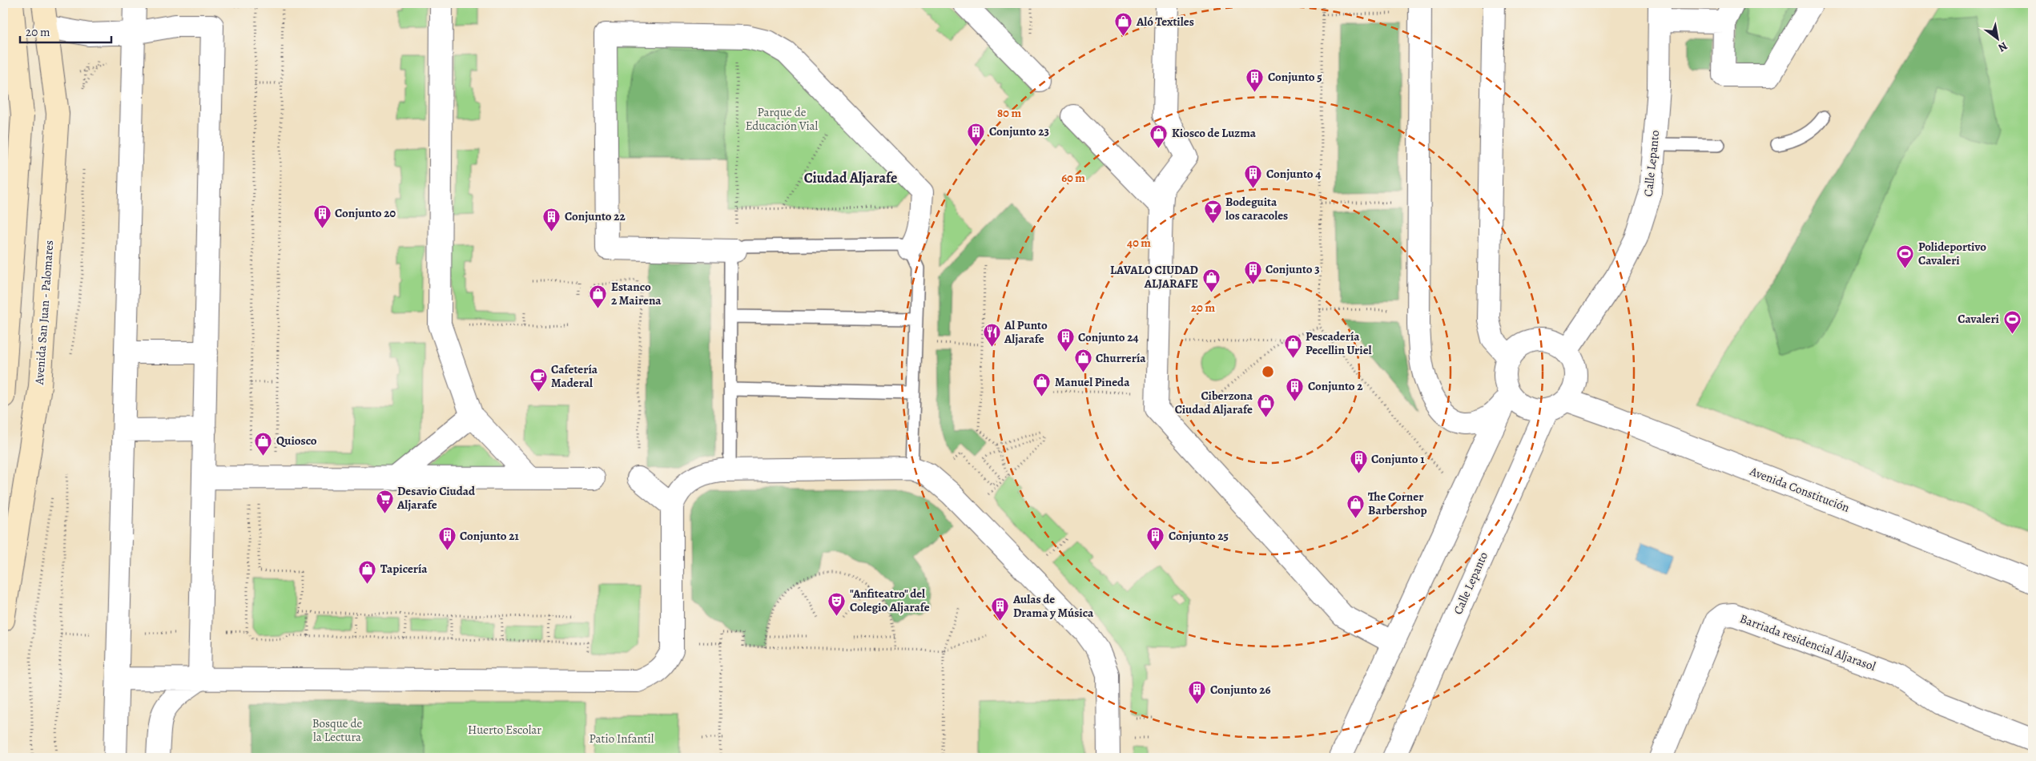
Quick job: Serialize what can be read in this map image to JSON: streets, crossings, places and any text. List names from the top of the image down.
{
  "streets": {
    "street": [
      "Calle Lepanto",
      "Avenida San Juan - Palomares",
      "Avenida Constitución",
      "Barriada residencial Aljarasol"
    ]
  },
  "crossings": [
    ["Calle Lepanto", "Avenida Constitución"]
  ],
  "districts": ["Ciudad Aljarafe"],
  "parks": [
    "Parque de Educación Vial",
    "Bosque de la Lectura",
    "Huerto Escolar",
    "Patio Infantil"
  ],
  "places": {
    "shop": [
      "Aló Textiles",
      "Kiosco de Luzma",
      "LAVALO CIUDAD ALJARAFE",
      "Estanco 2 Mairena",
      "Pescadería Pecellin Uriel",
      "Churrería",
      "Manuel Pineda",
      "Ciberzona Ciudad Aljarafe",
      "Quiosco",
      "The Corner Barbershop",
      "Tapicería"
    ],
    "building": [
      "Conjunto 5",
      "Conjunto 23",
      "Conjunto 4",
      "Conjunto 20",
      "Conjunto 22",
      "Conjunto 3",
      "Conjunto 24",
      "Conjunto 2",
      "Conjunto 1",
      "Conjunto 21",
      "Conjunto 25",
      "Aulas de Drama y Música",
      "Conjunto 26"
    ],
    "bar": ["Bodeguita los caracoles"],
    "sports": ["Polideportivo Cavaleri", "Cavaleri"],
    "restaurant": ["Al Punto Aljarafe"],
    "cafe": ["Cafetería Maderal"],
    "supermarket": ["Desavio Ciudad Aljarafe"],
    "theatre": ["\"Anfiteatro\" del Colegio Aljarafe"]
  },
  "scale_bar": "20 m",
  "north": "bottom right",
  "rings": [
    "80 m",
    "60 m",
    "40 m",
    "20 m"
  ]
}
